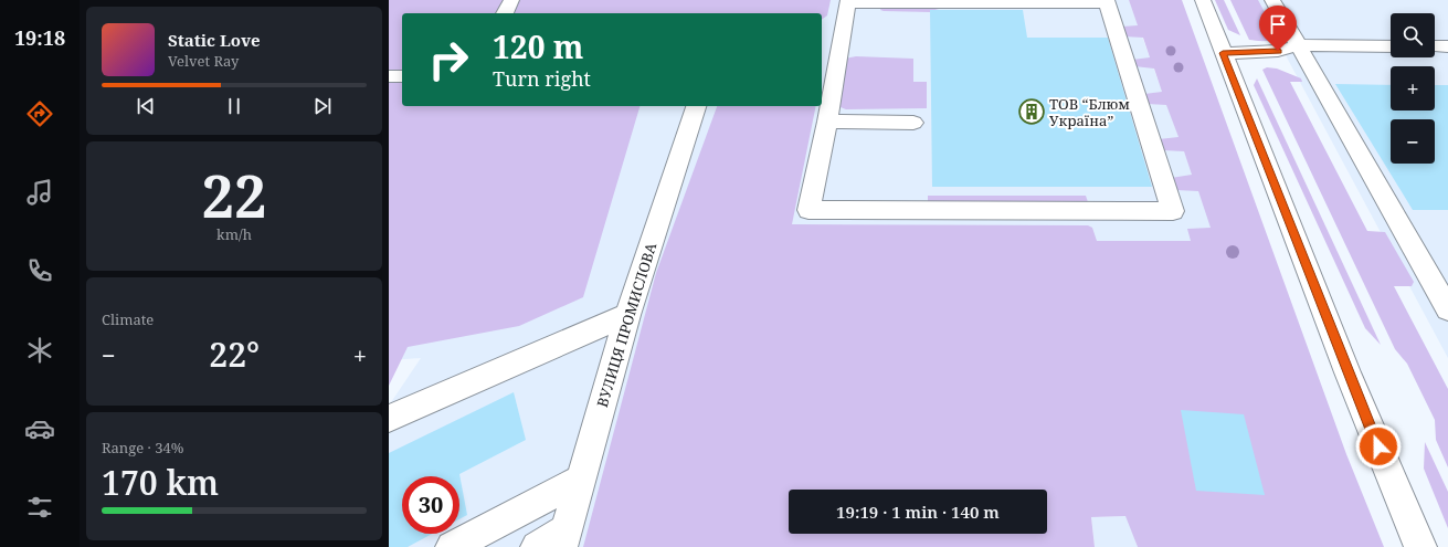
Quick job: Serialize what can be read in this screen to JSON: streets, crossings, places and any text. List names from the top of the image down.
{
  "streets": {
    "street": ["ВУЛИЦЯ ПРОМИСЛОВА"]
  },
  "places": {
    "building": ["ТОВ “Блюм Україна”"]
  },
  "page": {
    "tabs": "19:18",
    "map_buttons": ["+", "−"],
    "turn": ["120 m", "Turn right"],
    "song": ["Static Love", "Velvet Ray"],
    "tile": [
      ["22", "km/h"],
      "Climate",
      ["Range · 34%", "170 km"]
    ],
    "heat": ["−", "22°", "+"],
    "limit": "30",
    "trip": "19:19 · 1 min · 140 m"
  }
}
